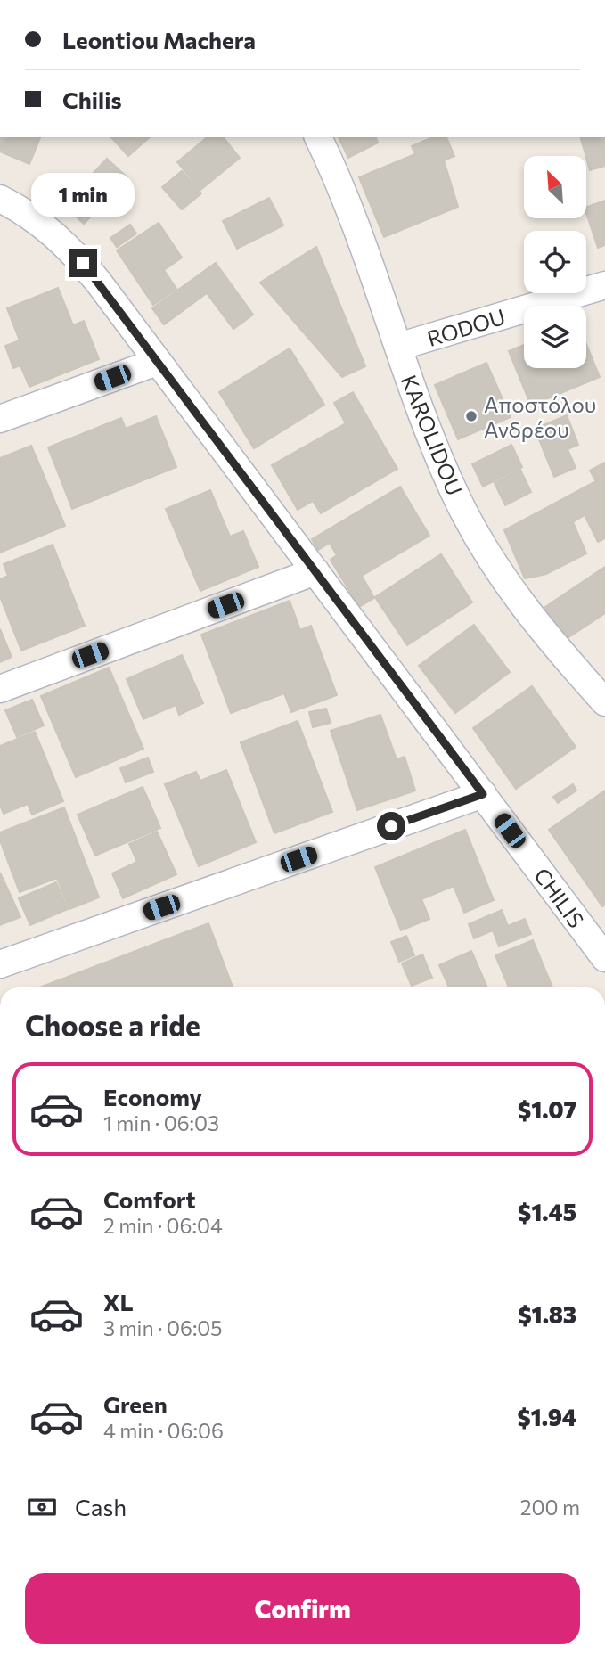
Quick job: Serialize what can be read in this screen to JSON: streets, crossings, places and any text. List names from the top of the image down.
{
  "streets": {
    "street": ["RODOU", "KAROLIDOU", "CHILIS"]
  },
  "crossings": [
    ["RODOU", "KAROLIDOU"]
  ],
  "places": ["Αποστόλου Ανδρέου"],
  "north": "top left",
  "page": {
    "banner": ["Leontiou Machera", "Chilis"],
    "bubble": "1 min",
    "heading": "Choose a ride",
    "list": [
      {
        "name": "Economy",
        "note": "1 min · 06:03",
        "value": "$1.07"
      },
      {
        "name": "Comfort",
        "note": "2 min · 06:04",
        "value": "$1.45"
      },
      {
        "name": "XL",
        "note": "3 min · 06:05",
        "value": "$1.83"
      },
      {
        "name": "Green",
        "note": "4 min · 06:06",
        "value": "$1.94"
      }
    ],
    "pay": ["Cash", "200 m"],
    "buttons": "Confirm"
  }
}
